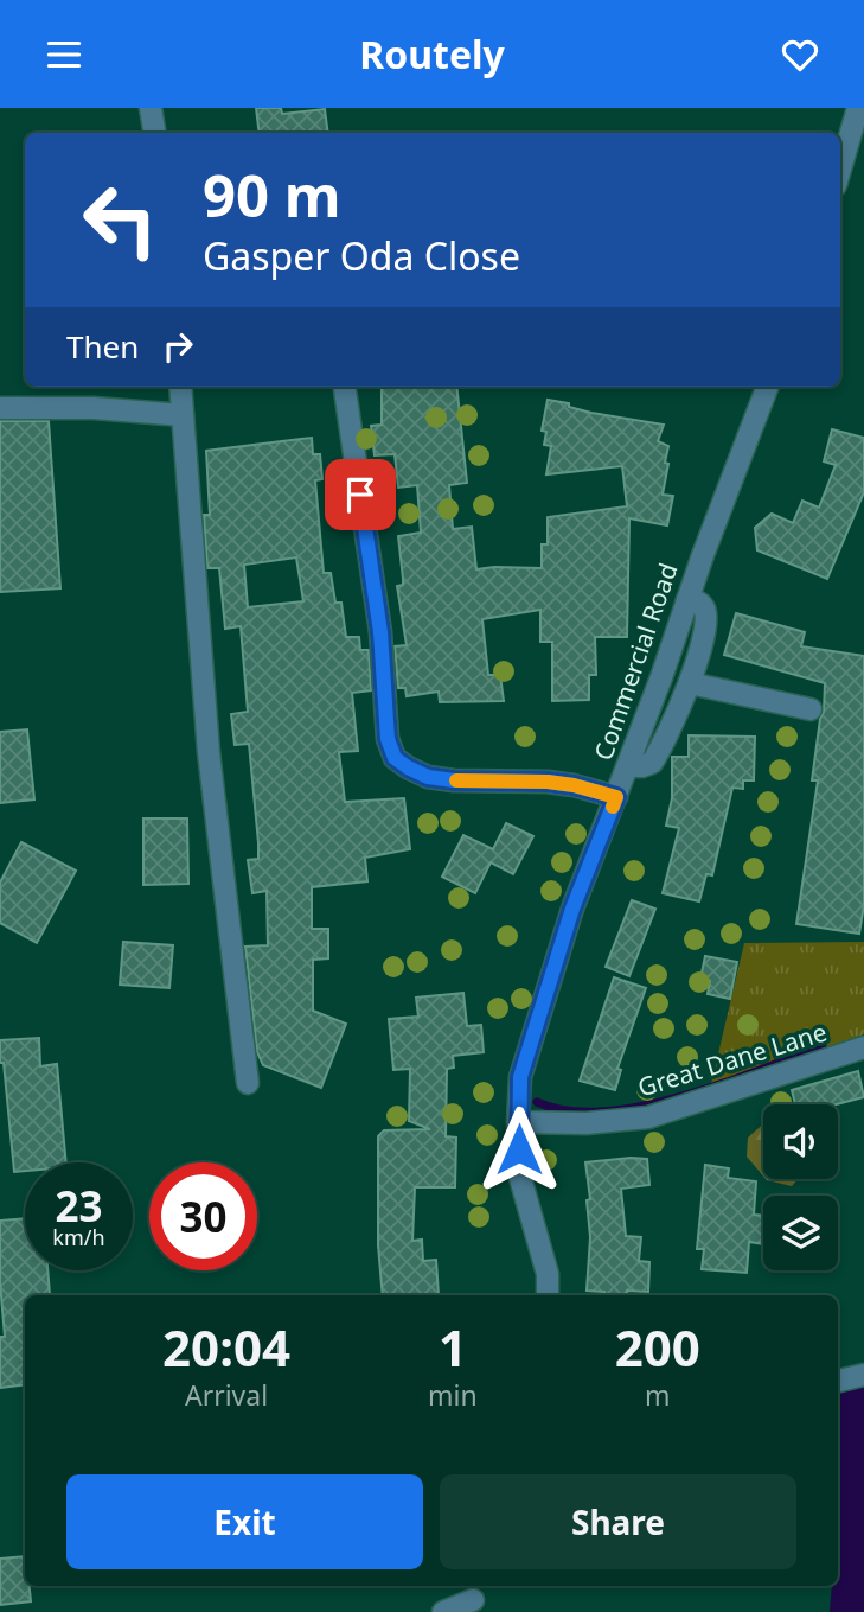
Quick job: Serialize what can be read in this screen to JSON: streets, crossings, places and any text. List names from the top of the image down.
{
  "streets": {
    "street": ["Commercial Road", "Great Dane Lane"]
  },
  "crossings": [
    ["Commercial Road", "Great Dane Lane"]
  ],
  "page": {
    "header": "Routely",
    "turn": ["90 m", "Gasper Oda Close"],
    "then": "Then",
    "speed": "23 km/h",
    "limit": "30",
    "eta": [
      "20:04",
      "Arrival",
      "1",
      "min",
      "200",
      "m"
    ],
    "buttons": ["Exit", "Share"]
  }
}
